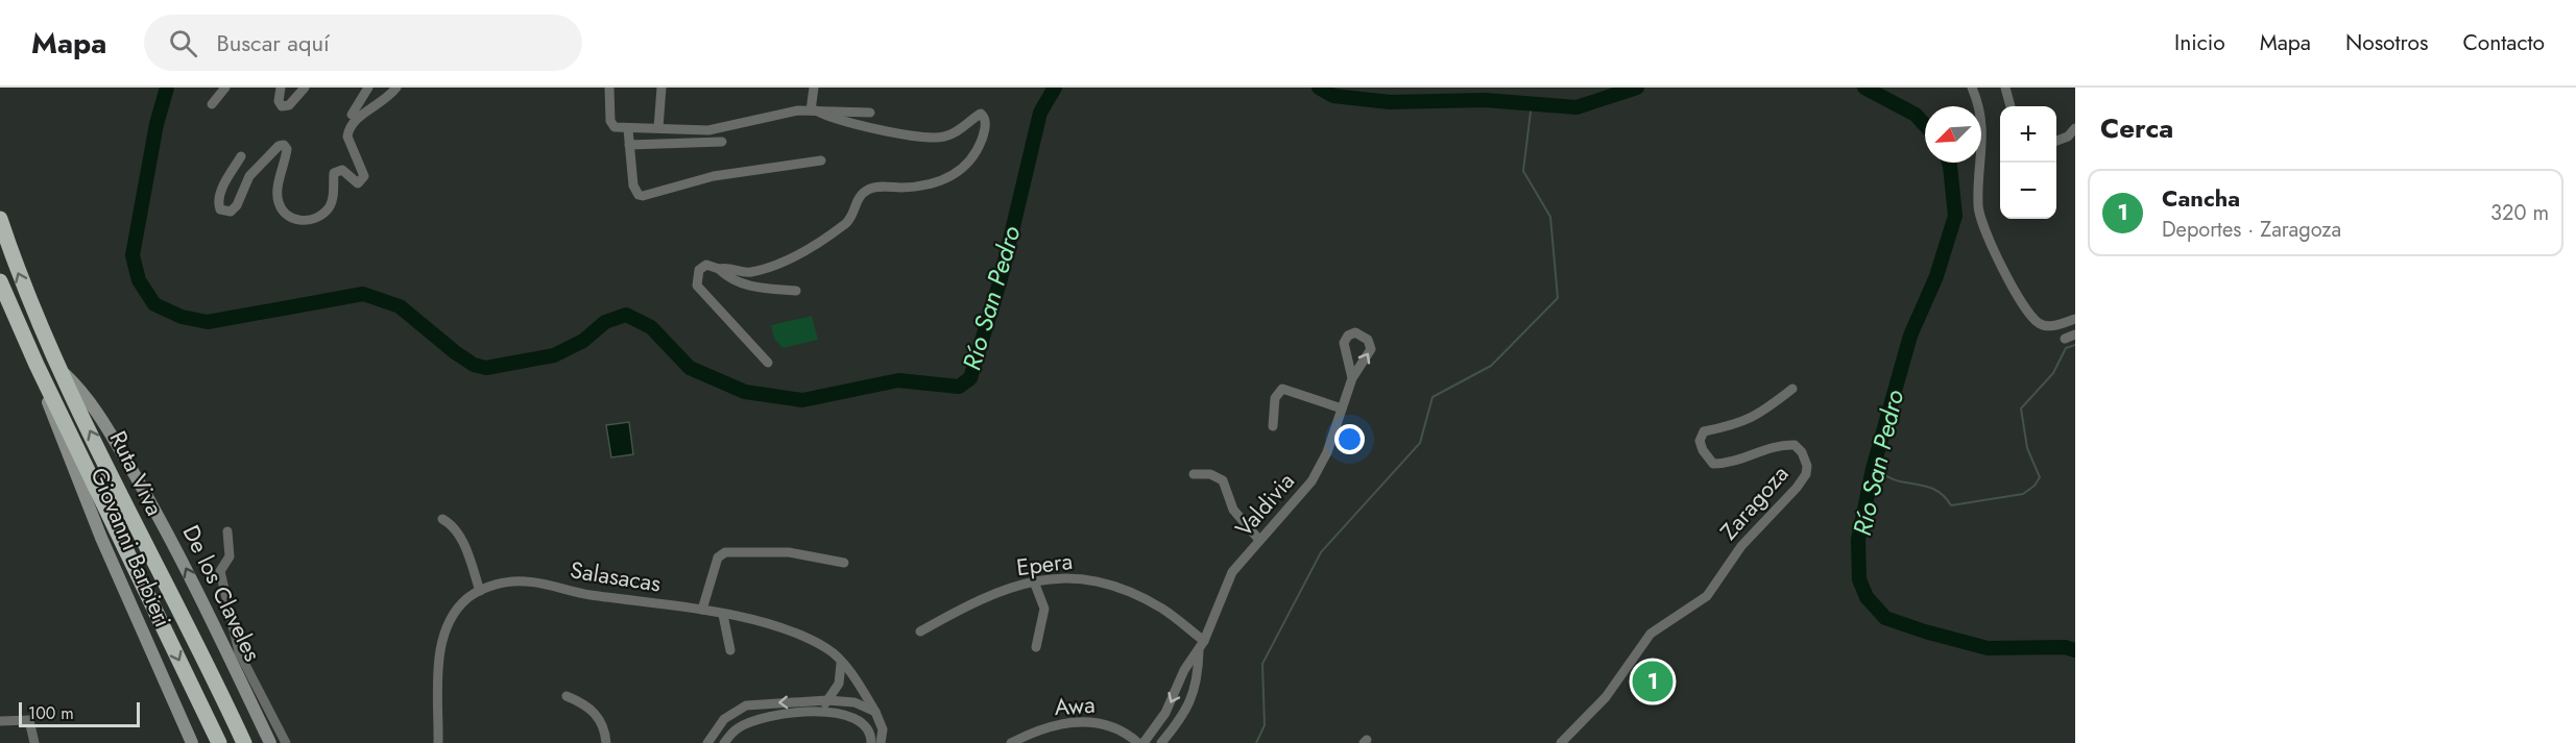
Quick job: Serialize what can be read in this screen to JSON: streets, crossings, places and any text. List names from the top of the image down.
{
  "streets": {
    "highway": ["Ruta Viva"],
    "main road": ["Giovanni Barbieri", "De los Claveles"],
    "street": [
      "Zaragoza",
      "Valdivia",
      "Epera",
      "Salasacas",
      "Awa"
    ]
  },
  "crossings": [
    ["Ruta Viva", "Giovanni Barbieri"],
    ["Ruta Viva", "De los Claveles"],
    ["Valdivia", "Epera"]
  ],
  "one_way": ["De los Claveles"],
  "water": ["Río San Pedro"],
  "scale_bar": "100 m",
  "north": "bottom left",
  "page": {
    "header": "Mapa",
    "search": "Buscar aquí",
    "nav": [
      "Inicio",
      "Mapa",
      "Nosotros",
      "Contacto"
    ],
    "heading": "Cerca",
    "map_buttons": ["+", "−"],
    "list": [
      {
        "mark": "1",
        "name": "Cancha",
        "note": "Deportes · Zaragoza",
        "value": "320 m"
      }
    ],
    "pins": "1",
    "scale": "100 m"
  }
}
